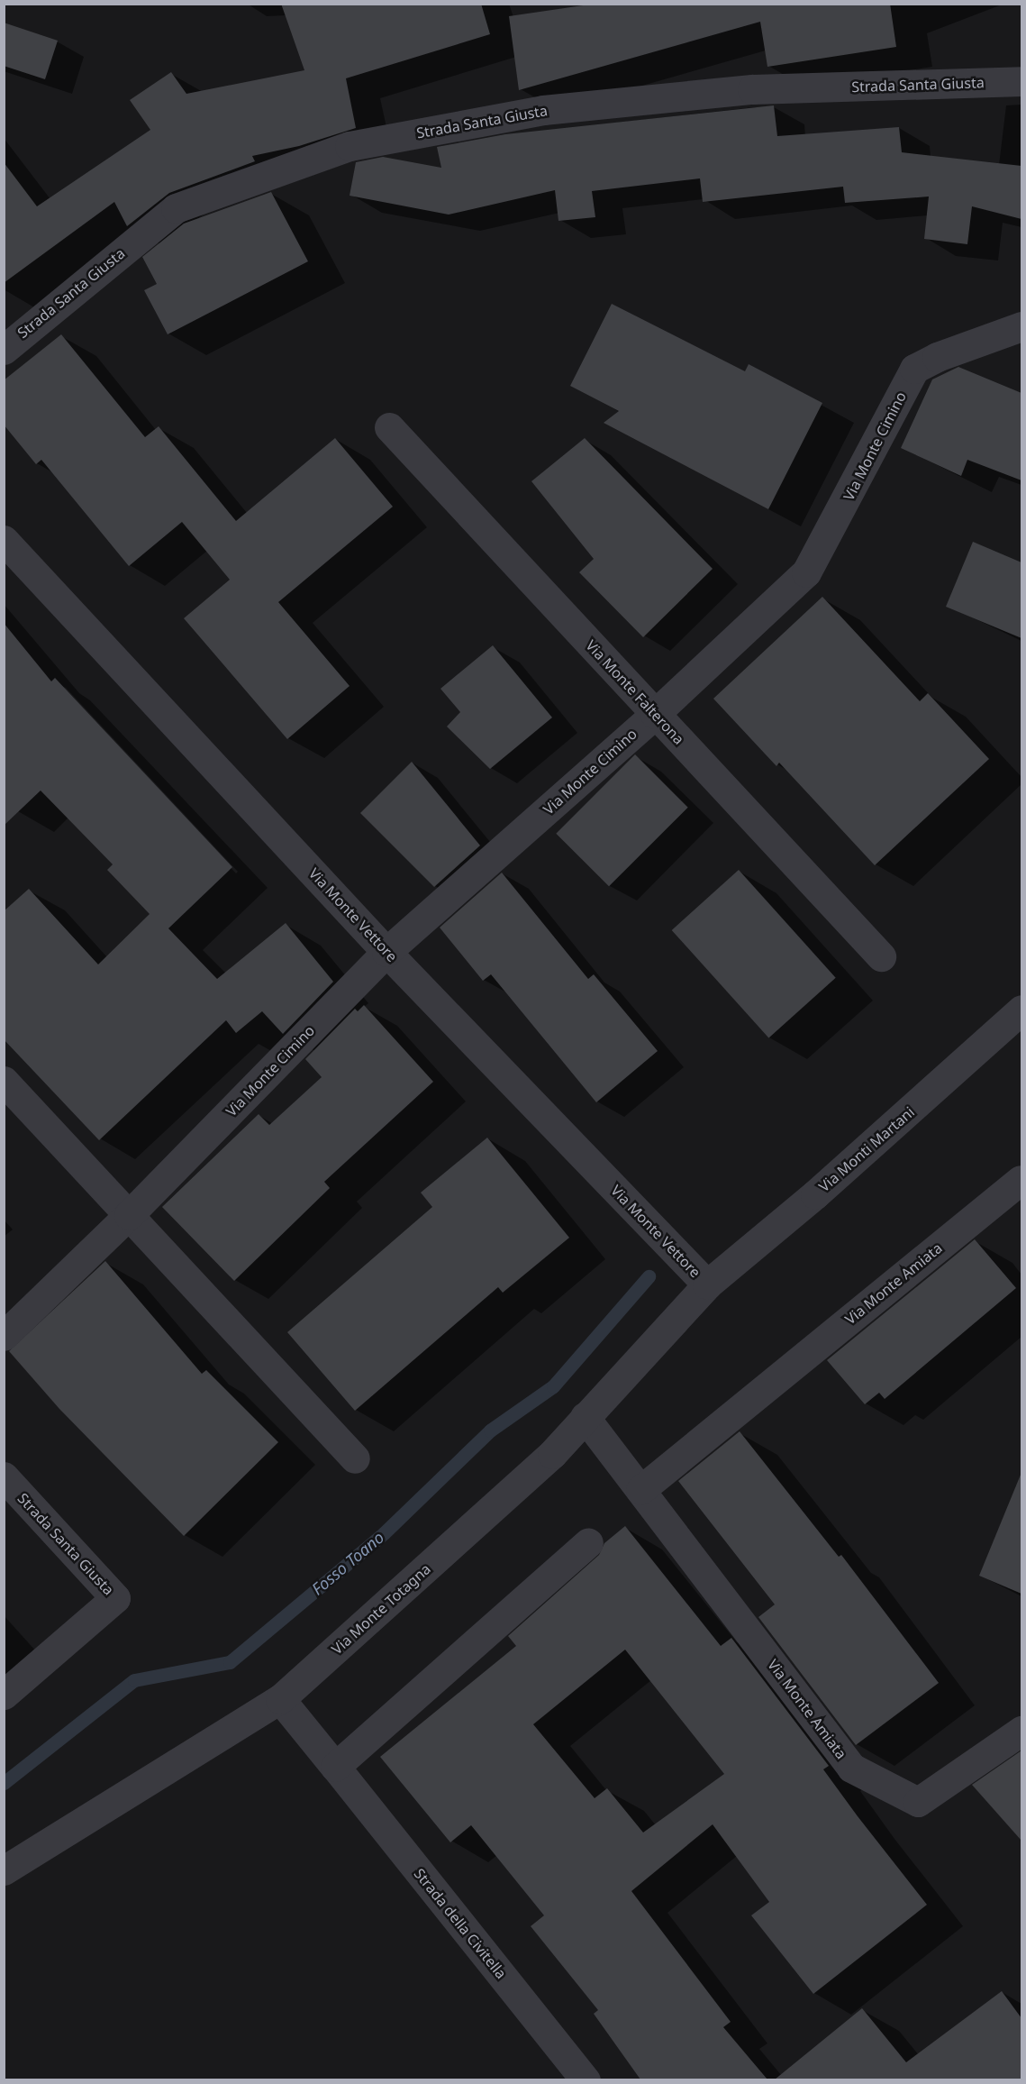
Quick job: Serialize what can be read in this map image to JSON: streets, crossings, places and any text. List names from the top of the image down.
{
  "streets": {
    "street": [
      "Strada Santa Giusta",
      "Via Monte Cimino",
      "Via Monte Falterona",
      "Via Monte Vettore",
      "Via Monti Martani",
      "Via Monte Amiata",
      "Via Monte Totagna",
      "Strada della Civitella"
    ]
  },
  "crossings": [
    ["Via Monte Cimino", "Via Monte Falterona"],
    ["Via Monte Cimino", "Via Monte Vettore"],
    ["Via Monte Vettore", "Via Monti Martani"],
    ["Via Monte Vettore", "Via Monte Totagna"],
    ["Via Monti Martani", "Via Monte Totagna"],
    ["Via Monte Amiata", "Via Monte Totagna"],
    ["Via Monte Totagna", "Strada della Civitella"]
  ],
  "water": ["Fosso Toano"]
}
